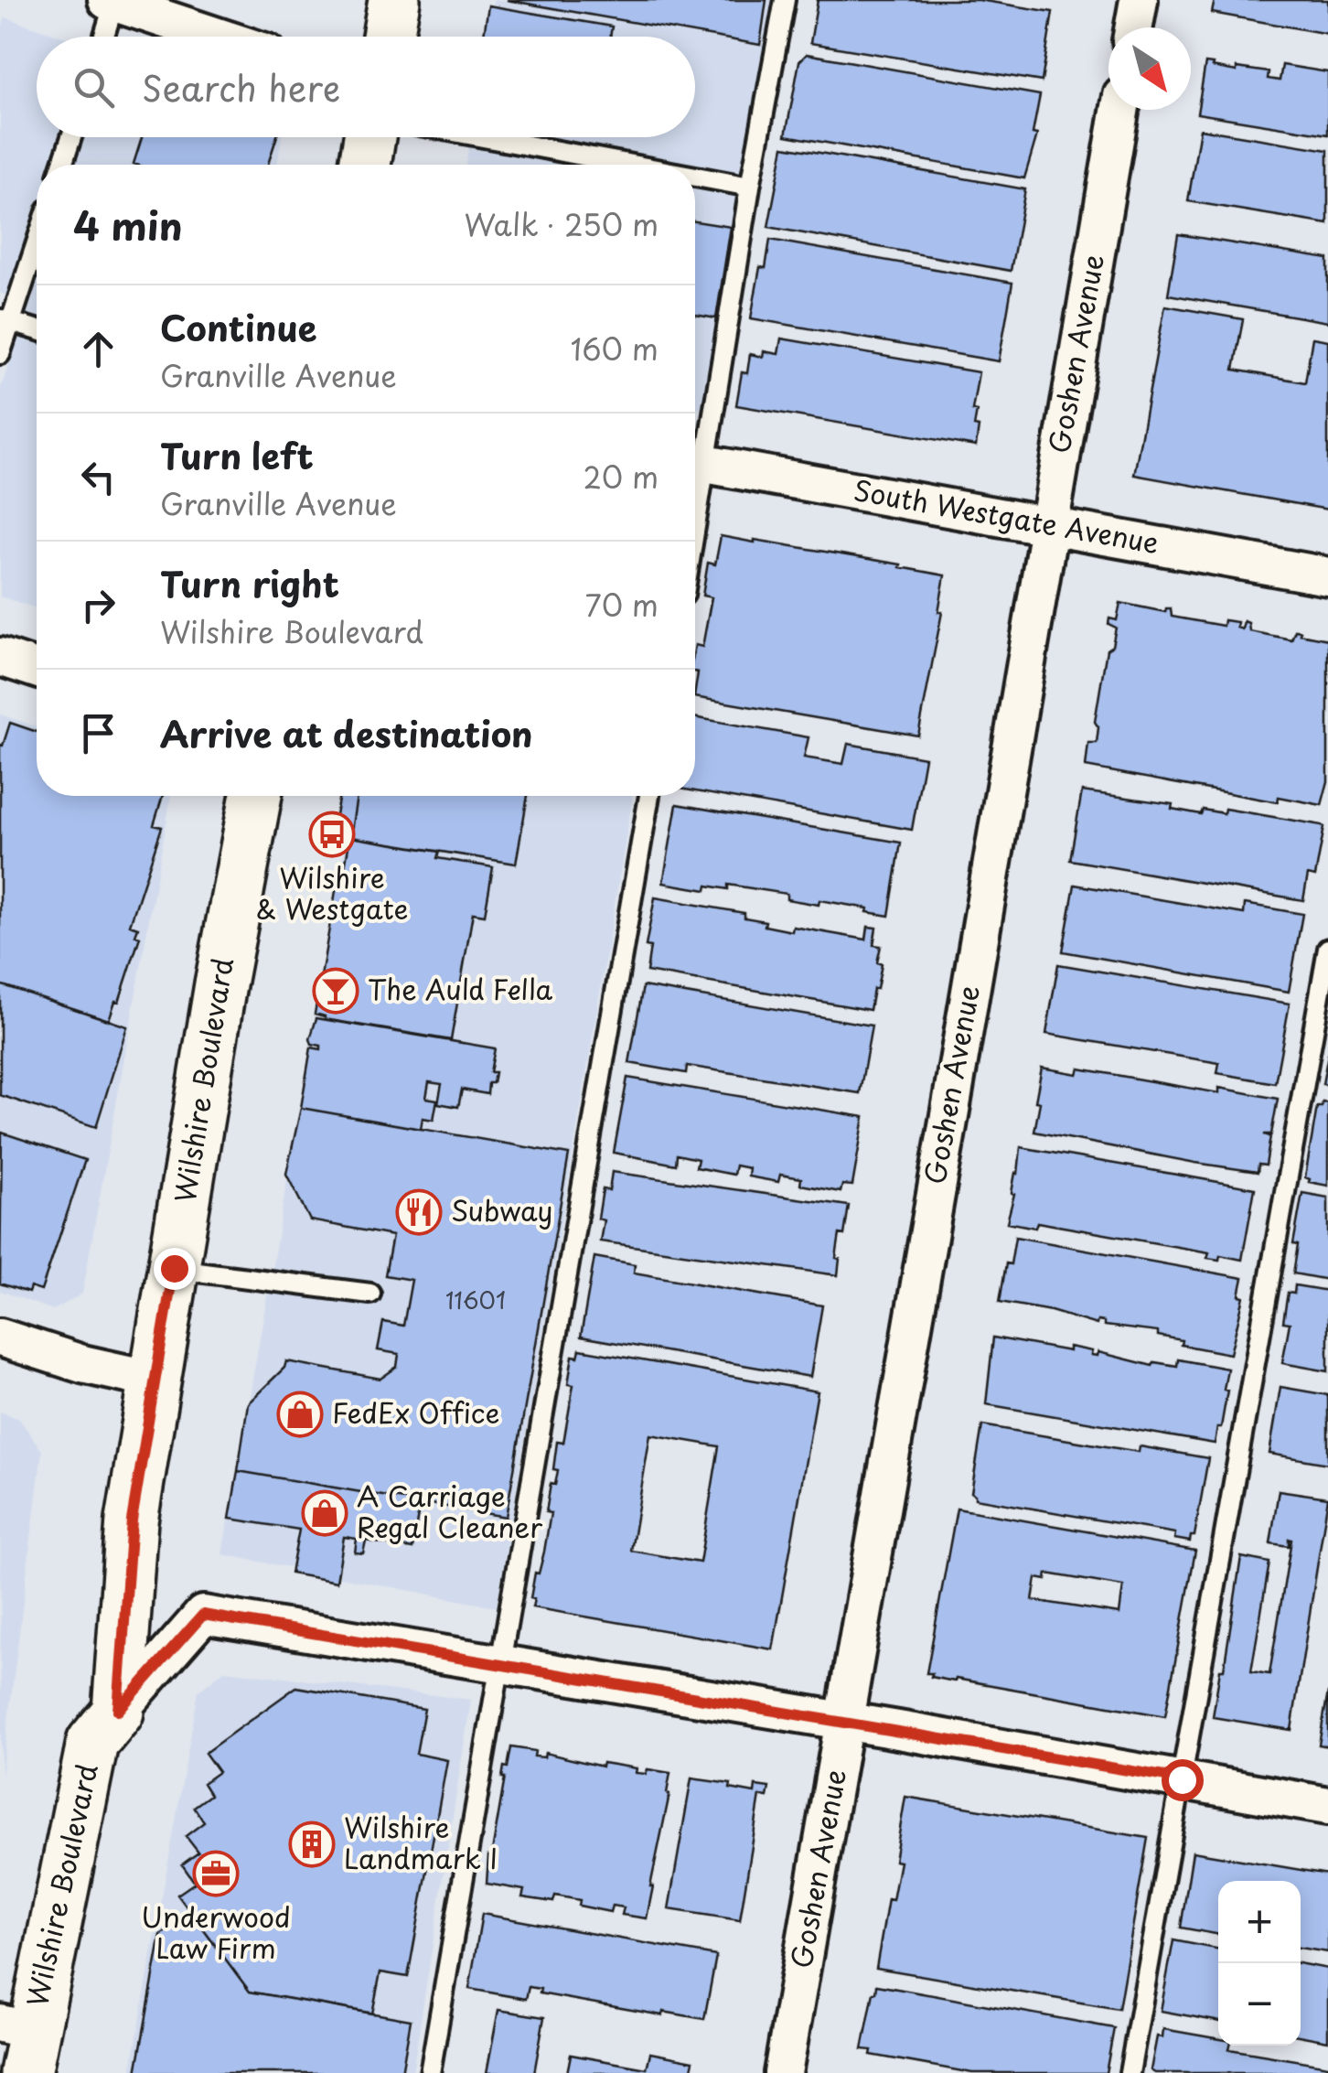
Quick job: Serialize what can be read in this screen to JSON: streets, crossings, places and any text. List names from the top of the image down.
{
  "streets": {
    "main road": ["Wilshire Boulevard"],
    "street": ["Goshen Avenue", "South Westgate Avenue"]
  },
  "crossings": [
    ["Goshen Avenue", "South Westgate Avenue"]
  ],
  "places": {
    "bus stop": ["Wilshire & Westgate"],
    "bar": ["The Auld Fella"],
    "restaurant": ["Subway"],
    "shop": ["FedEx Office", "A Carriage Regal Cleaner"],
    "building": ["Wilshire Landmark I"],
    "office": ["Underwood Law Firm"]
  },
  "house_numbers": ["11601"],
  "north": "bottom right",
  "page": {
    "search": "Search here",
    "heading": ["4 min", "Walk · 250 m"],
    "list": [
      ["Continue", "Granville Avenue", "160 m"],
      ["Turn left", "Granville Avenue", "20 m"],
      ["Turn right", "Wilshire Boulevard", "70 m"],
      "Arrive at destination"
    ],
    "map_buttons": ["+", "−"]
  }
}
